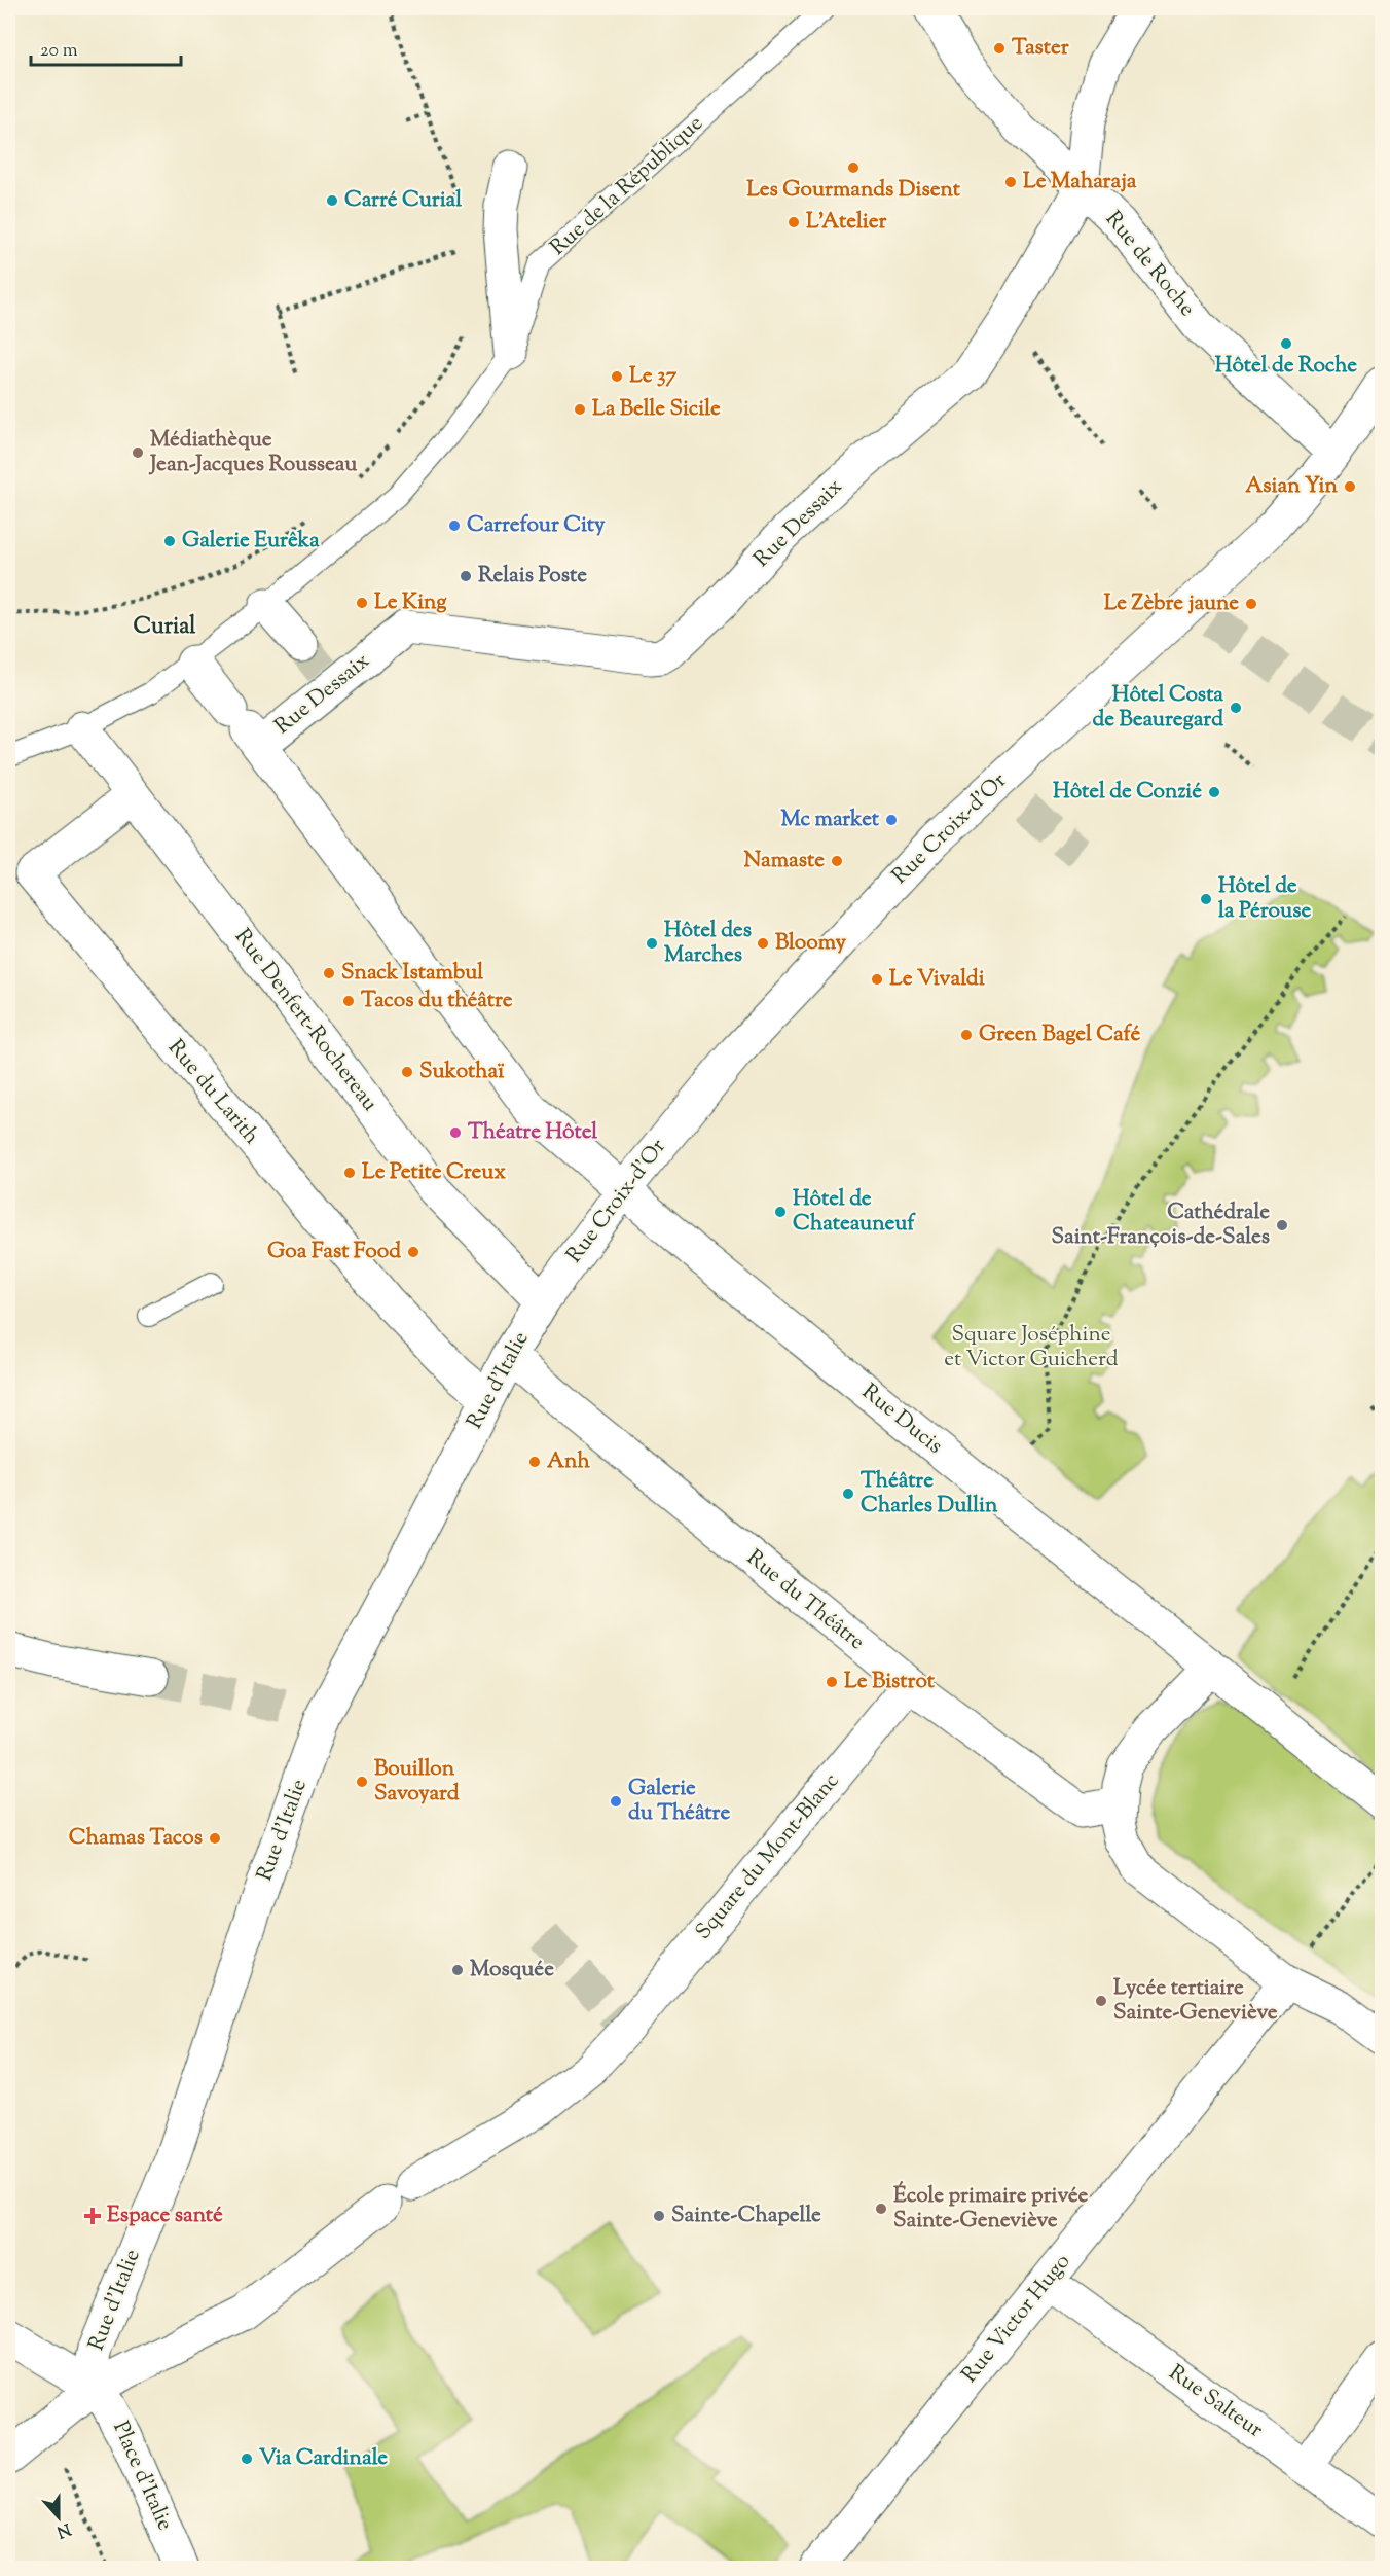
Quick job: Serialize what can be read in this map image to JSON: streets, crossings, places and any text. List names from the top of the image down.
{
  "streets": {
    "street": [
      "Rue de Roche",
      "Rue Dessaix",
      "Rue Croix-d'Or",
      "Rue Denfert-Rochereau",
      "Rue du Larith",
      "Rue d'Italie",
      "Rue Ducis",
      "Rue du Théâtre",
      "Square du Mont-Blanc",
      "Rue Victor Hugo",
      "Rue Salteur",
      "Place d'Italie"
    ],
    "lane": ["Rue de la République"]
  },
  "crossings": [
    ["Rue de la République", "Rue Dessaix"],
    ["Rue de la République", "Rue Denfert-Rochereau"],
    ["Rue de Roche", "Rue Dessaix"],
    ["Rue de Roche", "Rue Croix-d'Or"],
    ["Rue Dessaix", "Rue Croix-d'Or"],
    ["Rue Dessaix", "Rue Ducis"],
    ["Rue Croix-d'Or", "Rue Denfert-Rochereau"],
    ["Rue Croix-d'Or", "Rue d'Italie"],
    ["Rue Croix-d'Or", "Rue Ducis"],
    ["Rue Denfert-Rochereau", "Rue du Larith"],
    ["Rue Denfert-Rochereau", "Rue d'Italie"],
    ["Rue du Larith", "Rue d'Italie"],
    ["Rue d'Italie", "Rue du Théâtre"],
    ["Rue d'Italie", "Square du Mont-Blanc"],
    ["Rue d'Italie", "Place d'Italie"],
    ["Rue du Théâtre", "Square du Mont-Blanc"],
    ["Square du Mont-Blanc", "Place d'Italie"],
    ["Rue Victor Hugo", "Rue Salteur"]
  ],
  "districts": ["Curial"],
  "parks": ["Square Joséphine et Victor Guicherd"],
  "places": {
    "other": [
      "Taster",
      "Les Gourmands Disent",
      "Le Maharaja",
      "Carré Curial",
      "L'Atelier",
      "Hôtel de Roche",
      "Le 37",
      "La Belle Sicile",
      "Médiathèque Jean-Jacques Rousseau",
      "Asian Yin",
      "Carrefour City",
      "Galerie Eurêka",
      "Relais Poste",
      "Le King",
      "Le Zèbre jaune",
      "Hôtel Costa de Beauregard",
      "Hôtel de Conzié",
      "Mc market",
      "Namaste",
      "Hôtel de la Pérouse",
      "Hôtel des Marches",
      "Bloomy",
      "Snack Istambul",
      "Le Vivaldi",
      "Tacos du théâtre",
      "Green Bagel Café",
      "Sukothaï",
      "Théatre Hôtel",
      "Le Petite Creux",
      "Hôtel de Chateauneuf",
      "Cathédrale Saint-François-de-Sales",
      "Goa Fast Food",
      "Anh",
      "Théâtre Charles Dullin",
      "Le Bistrot",
      "Bouillon Savoyard",
      "Galerie du Théâtre",
      "Chamas Tacos",
      "Mosquée",
      "Lycée tertiaire Sainte-Geneviève",
      "École primaire privée Sainte-Geneviève",
      "Sainte-Chapelle",
      "Via Cardinale"
    ],
    "health": ["Espace santé"]
  },
  "scale_bar": "20 m",
  "north": "bottom"
}
